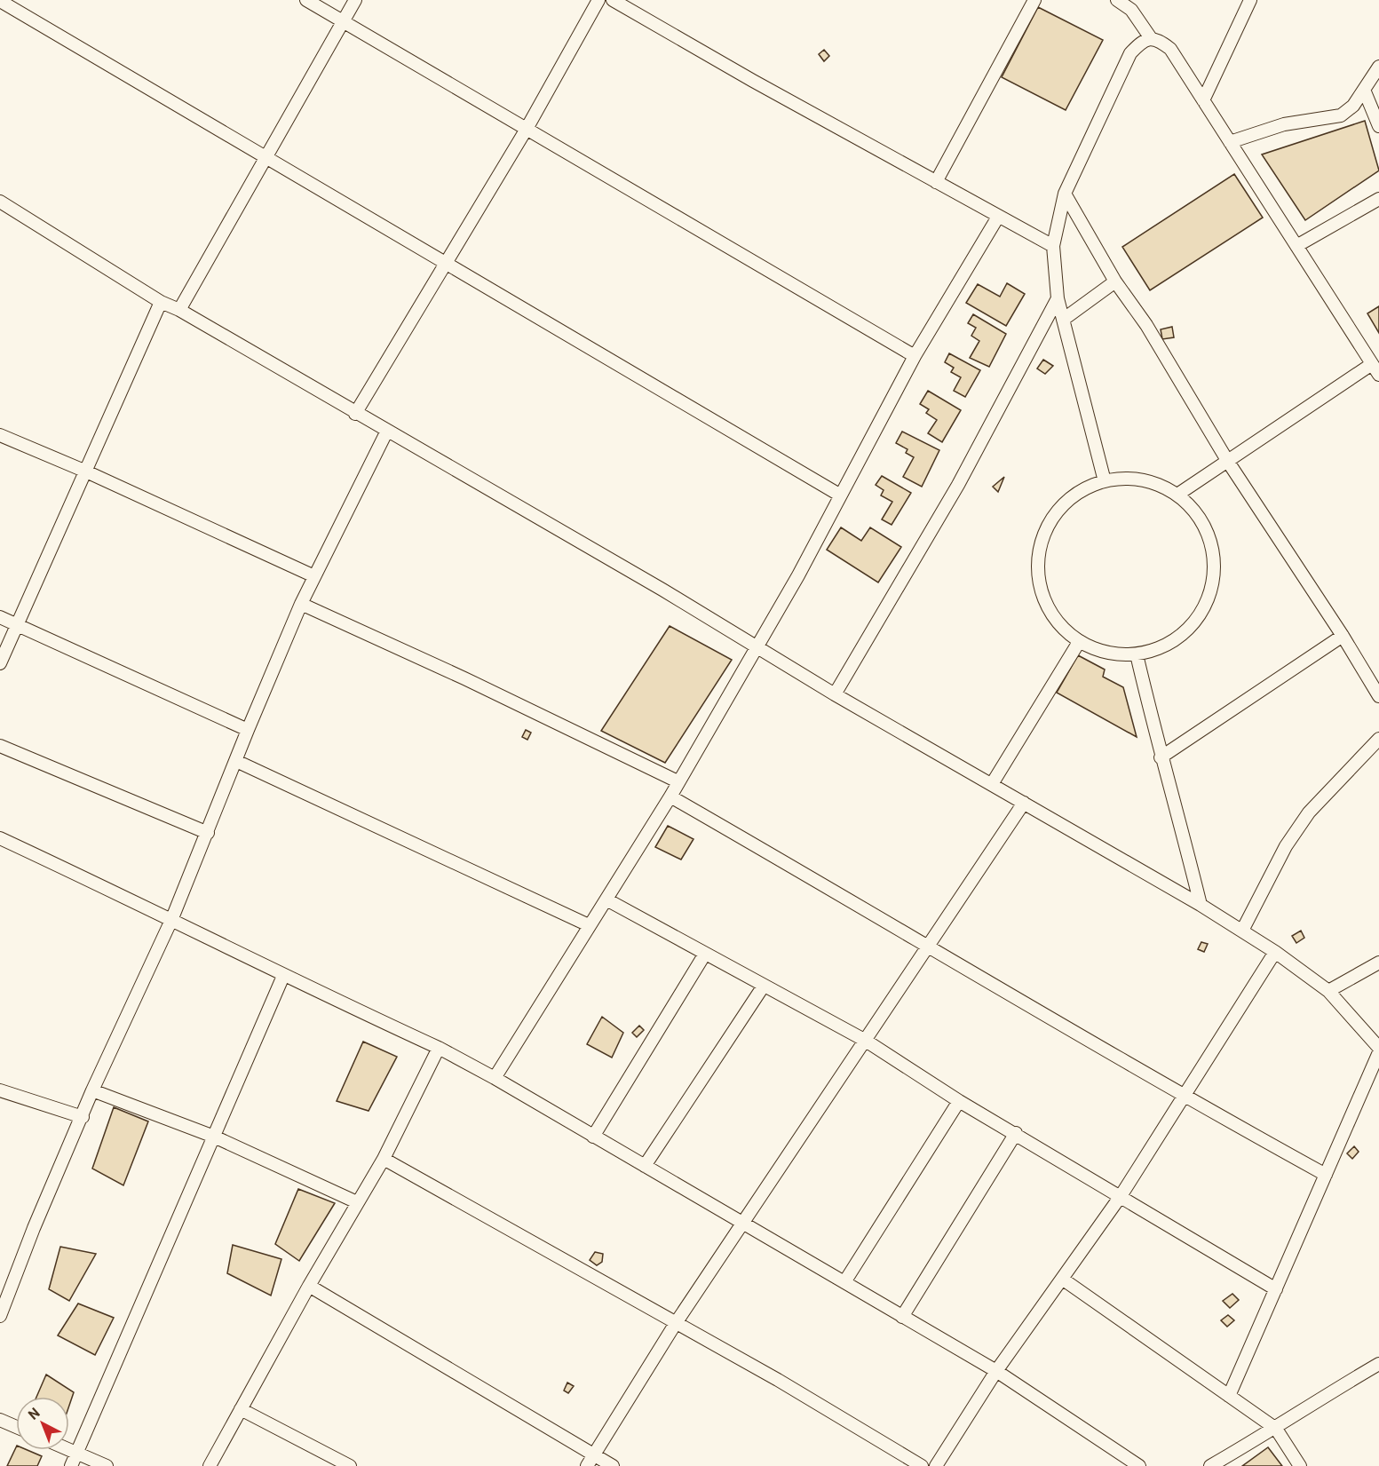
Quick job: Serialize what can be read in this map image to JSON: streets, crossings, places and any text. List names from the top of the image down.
{
  "north": "top left"
}
